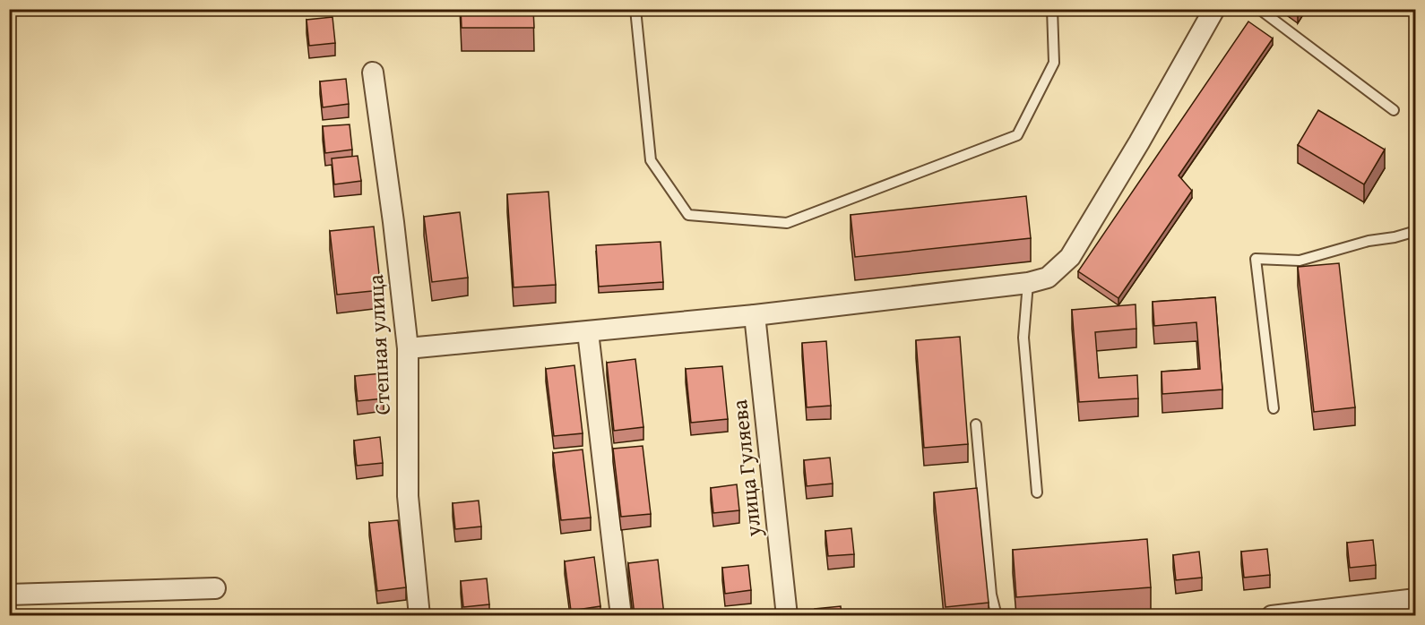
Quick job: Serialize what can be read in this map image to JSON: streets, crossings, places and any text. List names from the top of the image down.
{
  "streets": {
    "street": ["Степная улица", "улица Гуляева"]
  }
}
